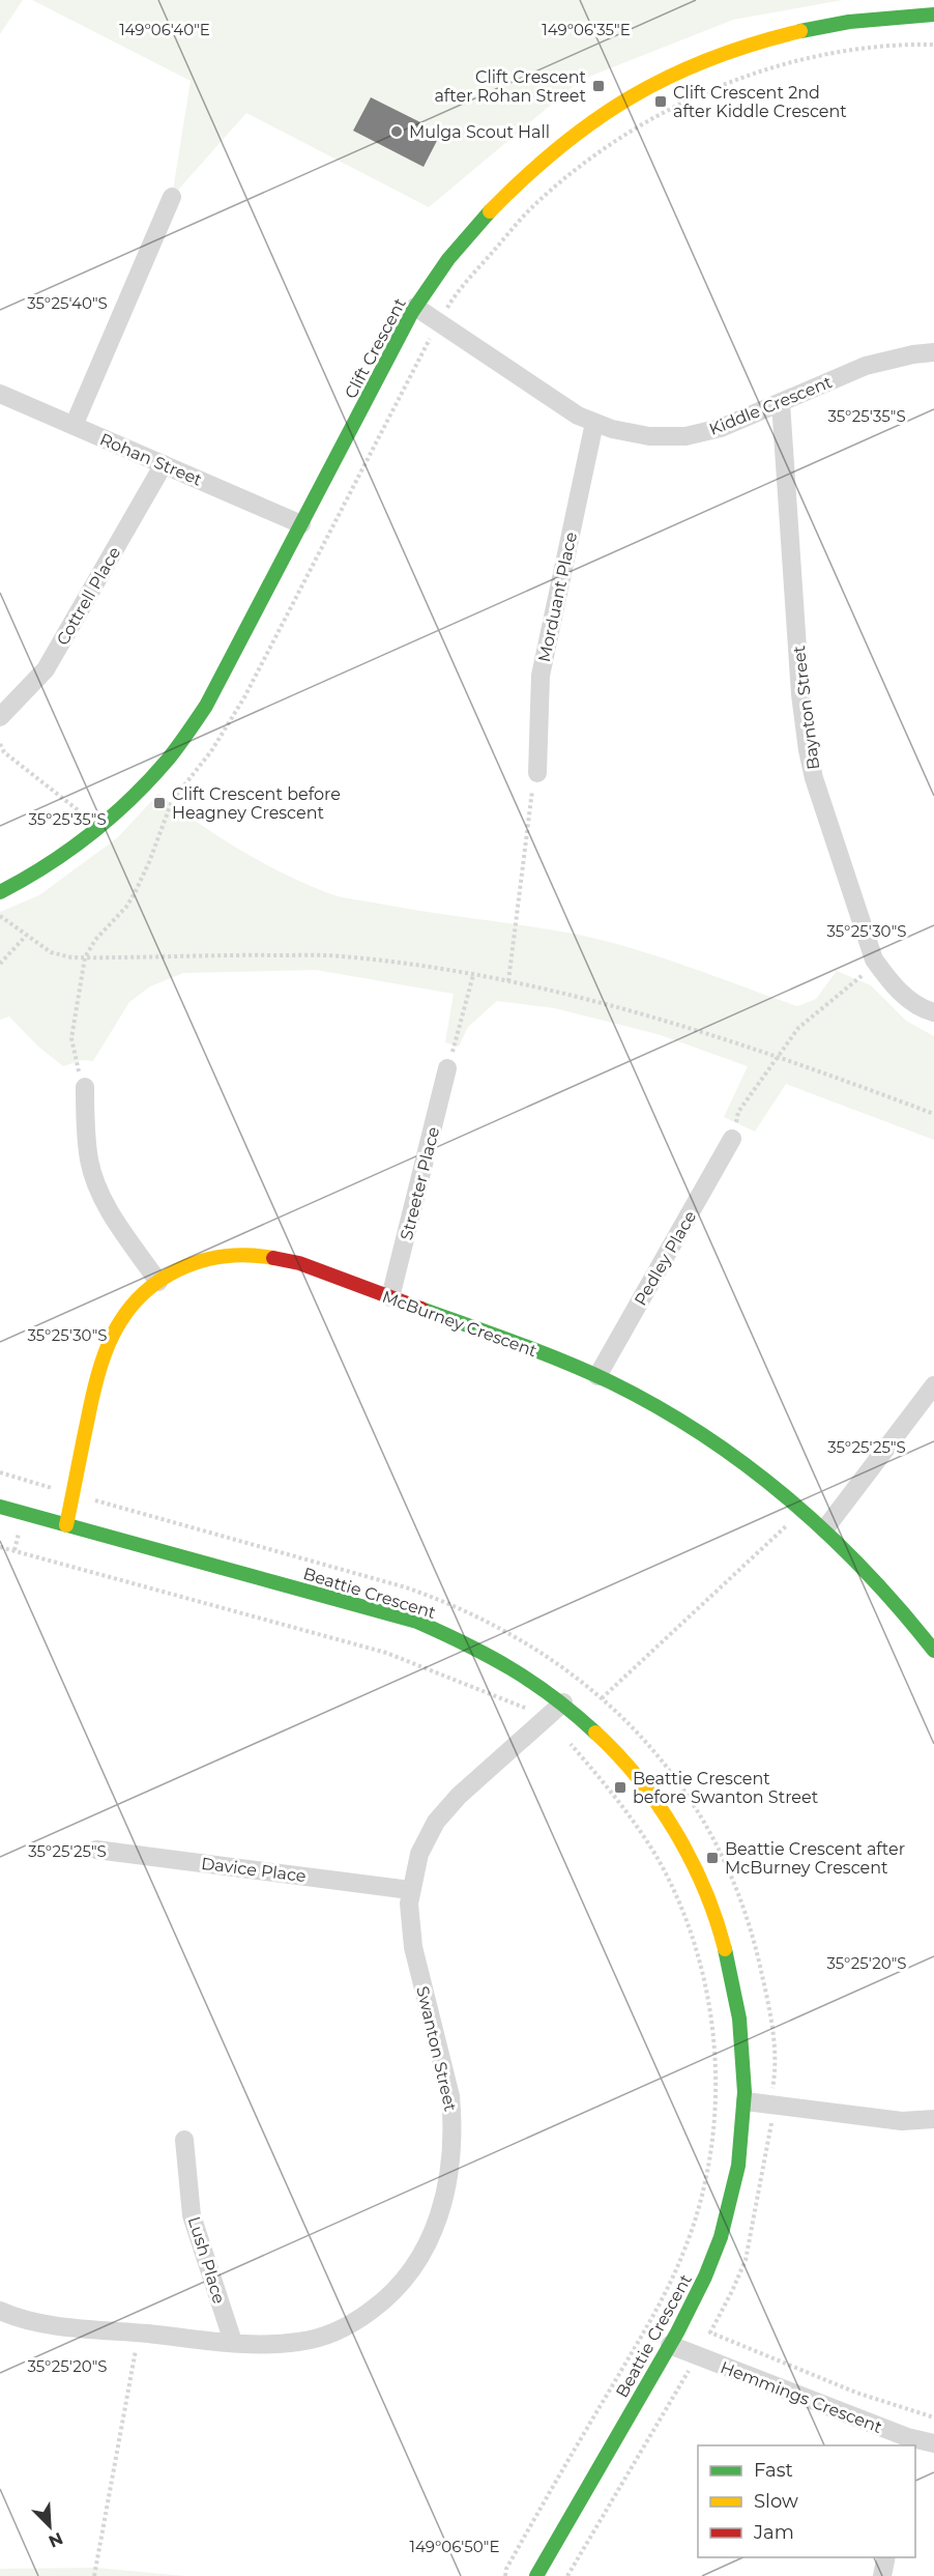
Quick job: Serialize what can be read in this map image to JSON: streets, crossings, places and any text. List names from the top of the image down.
{
  "streets": {
    "street": [
      "Clift Crescent",
      "Kiddle Crescent",
      "Rohan Street",
      "Cottrell Place",
      "Morduant Place",
      "Baynton Street",
      "Streeter Place",
      "Pedley Place",
      "McBurney Crescent",
      "Beattie Crescent",
      "Davice Place",
      "Swanton Street",
      "Lush Place",
      "Hemmings Crescent"
    ]
  },
  "crossings": [
    ["Clift Crescent", "Kiddle Crescent"],
    ["Clift Crescent", "Rohan Street"],
    ["Kiddle Crescent", "Morduant Place"],
    ["Kiddle Crescent", "Baynton Street"],
    ["Rohan Street", "Cottrell Place"],
    ["Streeter Place", "McBurney Crescent"],
    ["Pedley Place", "McBurney Crescent"],
    ["McBurney Crescent", "Beattie Crescent"],
    ["Beattie Crescent", "Swanton Street"],
    ["Beattie Crescent", "Hemmings Crescent"],
    ["Davice Place", "Swanton Street"],
    ["Swanton Street", "Lush Place"]
  ],
  "places": {
    "transit": [
      "Clift Crescent after Rohan Street",
      "Clift Crescent 2nd after Kiddle Crescent",
      "Clift Crescent before Heagney Crescent",
      "Beattie Crescent before Swanton Street",
      "Beattie Crescent after McBurney Crescent"
    ],
    "other": ["Mulga Scout Hall"]
  },
  "legend": ["Fast", "Slow", "Jam"],
  "north": "bottom right",
  "coordinates": [
    "149°06'40\"E",
    "149°06'35\"E",
    "35°25'40\"S",
    "35°25'35\"S",
    "35°25'30\"S",
    "35°25'25\"S",
    "35°25'20\"S",
    "149°06'50\"E"
  ]
}
